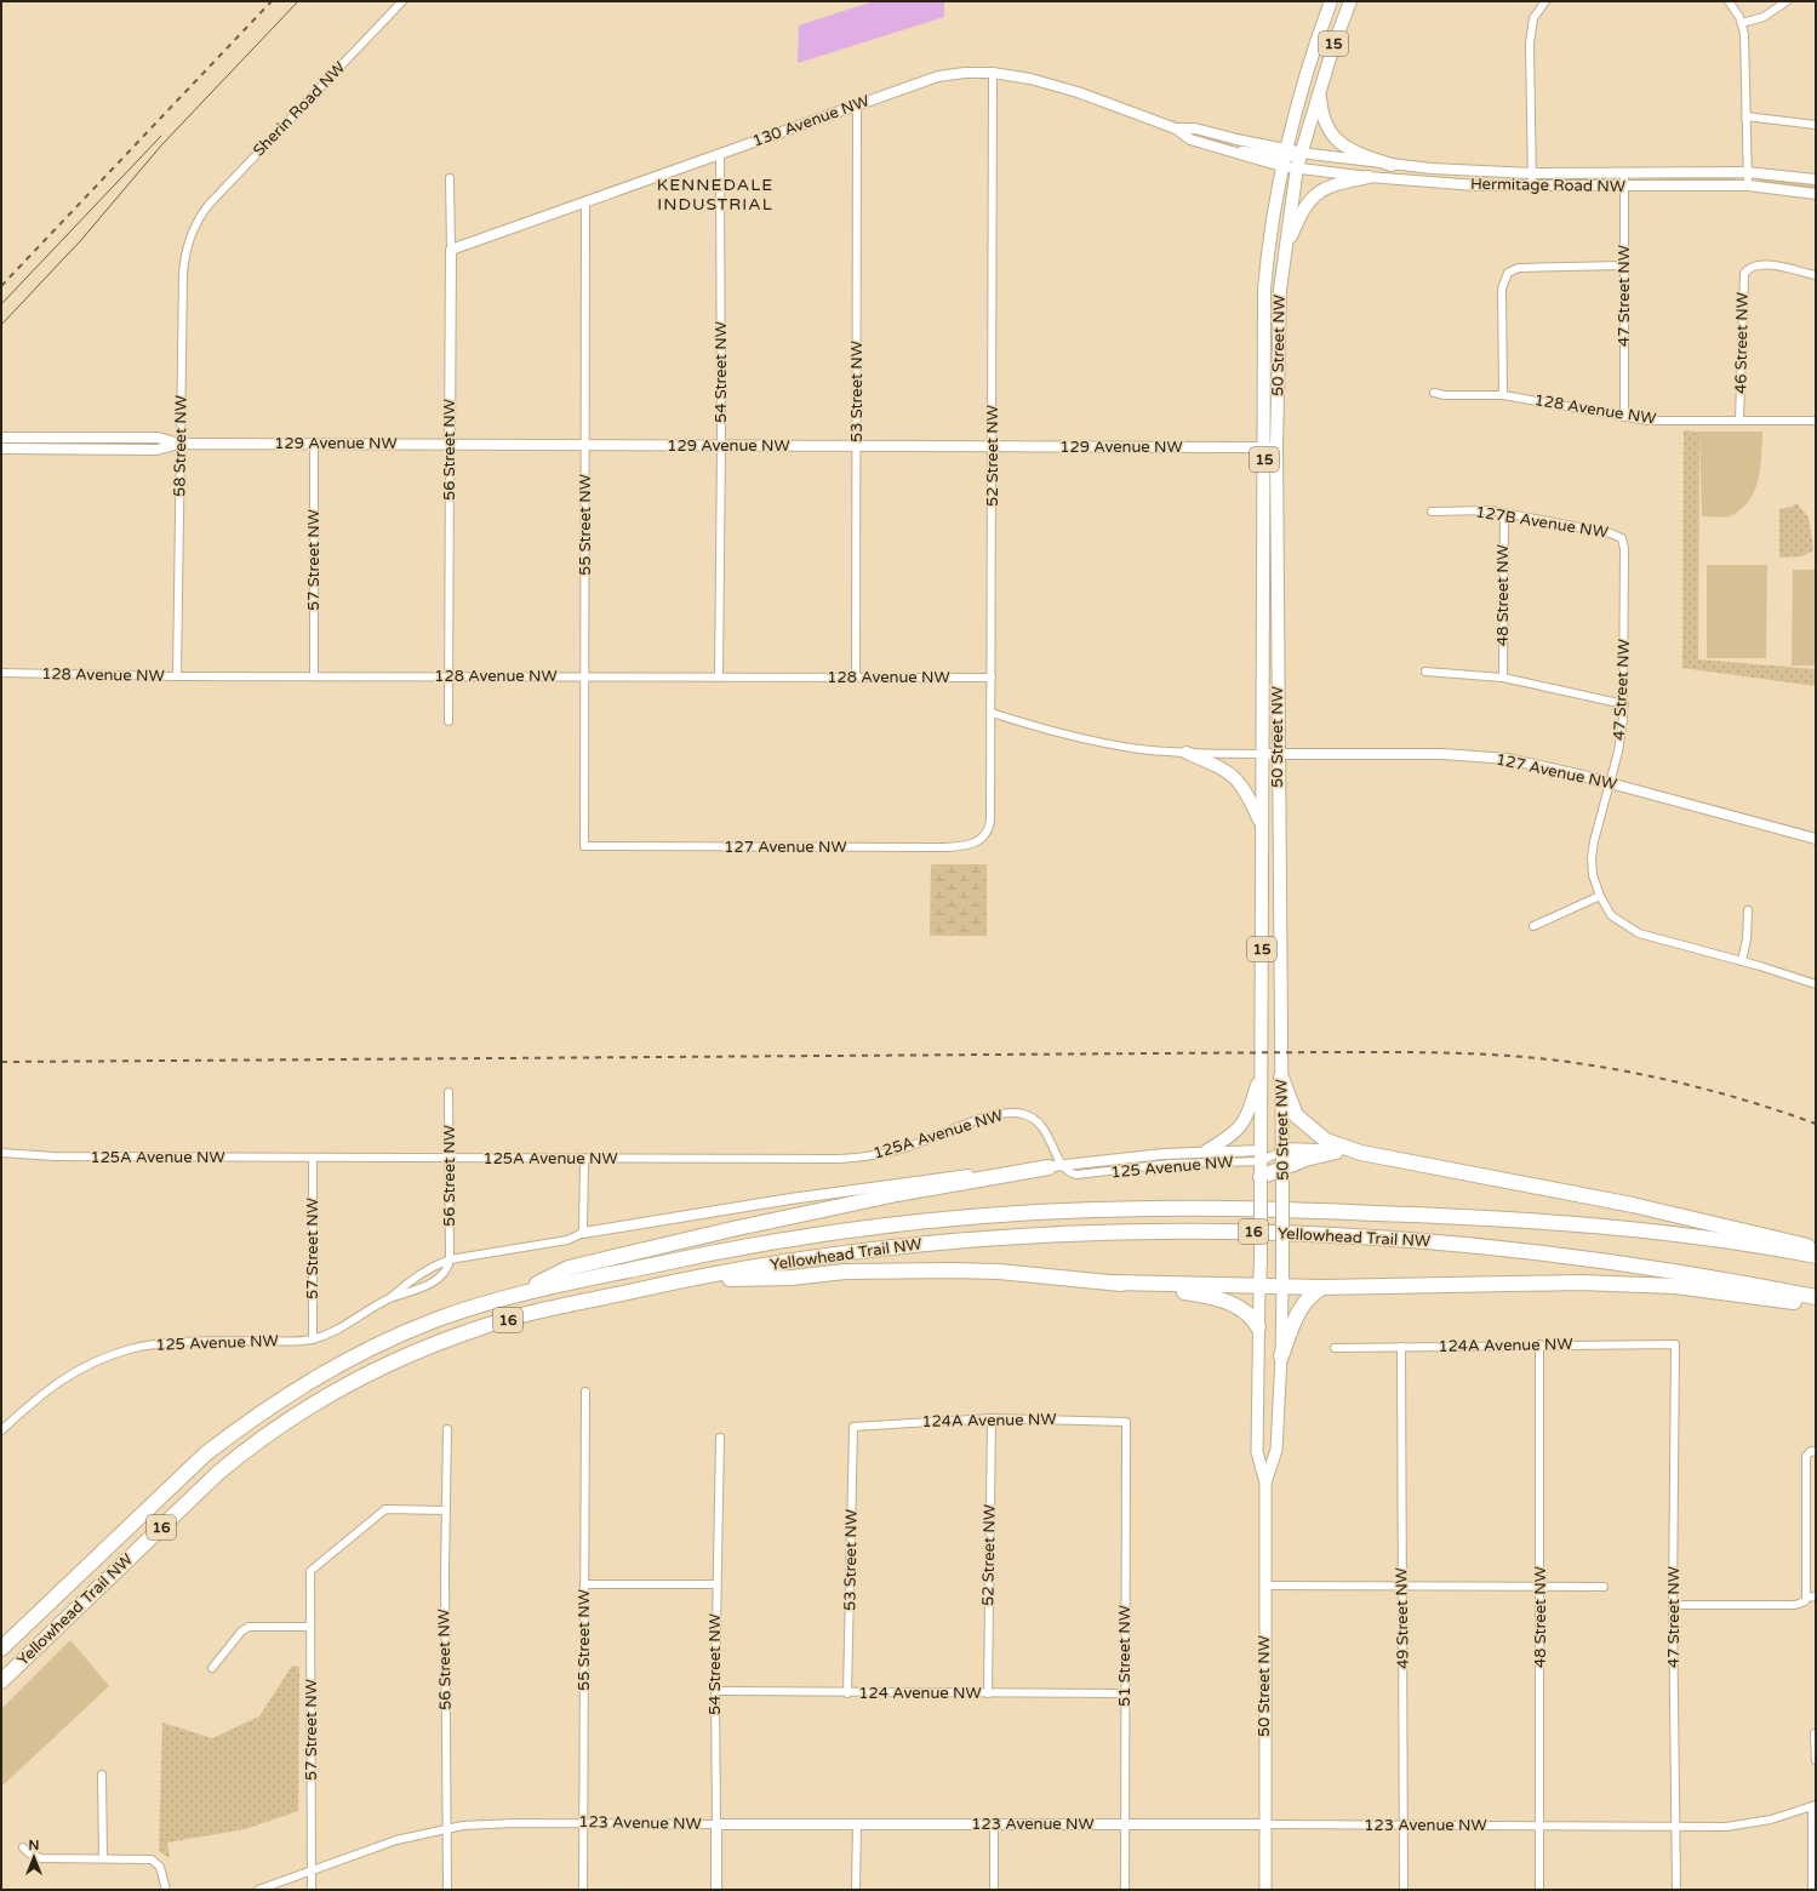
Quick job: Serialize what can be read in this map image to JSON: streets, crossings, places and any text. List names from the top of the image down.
{
  "streets": {
    "highway": ["16", "Yellowhead Trail NW"],
    "main road": ["15", "50 Street NW"],
    "street": [
      "Sherin Road NW",
      "130 Avenue NW",
      "Hermitage Road NW",
      "47 Street NW",
      "46 Street NW",
      "54 Street NW",
      "53 Street NW",
      "128 Avenue NW",
      "129 Avenue NW",
      "58 Street NW",
      "56 Street NW",
      "52 Street NW",
      "127B Avenue NW",
      "55 Street NW",
      "57 Street NW",
      "48 Street NW",
      "127 Avenue NW",
      "125A Avenue NW",
      "125 Avenue NW",
      "124A Avenue NW",
      "49 Street NW",
      "51 Street NW",
      "124 Avenue NW",
      "123 Avenue NW"
    ]
  },
  "crossings": [
    ["Sherin Road NW", "58 Street NW"],
    ["130 Avenue NW", "Hermitage Road NW"],
    ["130 Avenue NW", "50 Street NW"],
    ["130 Avenue NW", "54 Street NW"],
    ["130 Avenue NW", "53 Street NW"],
    ["130 Avenue NW", "56 Street NW"],
    ["130 Avenue NW", "52 Street NW"],
    ["130 Avenue NW", "55 Street NW"],
    ["Hermitage Road NW", "47 Street NW"],
    ["Hermitage Road NW", "50 Street NW"],
    ["47 Street NW", "128 Avenue NW"],
    ["47 Street NW", "127B Avenue NW"],
    ["47 Street NW", "127 Avenue NW"],
    ["47 Street NW", "124A Avenue NW"],
    ["47 Street NW", "123 Avenue NW"],
    ["46 Street NW", "128 Avenue NW"],
    ["50 Street NW", "129 Avenue NW"],
    ["50 Street NW", "127 Avenue NW"],
    ["50 Street NW", "125 Avenue NW"],
    ["50 Street NW", "123 Avenue NW"],
    ["54 Street NW", "128 Avenue NW"],
    ["54 Street NW", "129 Avenue NW"],
    ["54 Street NW", "124 Avenue NW"],
    ["54 Street NW", "123 Avenue NW"],
    ["53 Street NW", "128 Avenue NW"],
    ["53 Street NW", "129 Avenue NW"],
    ["53 Street NW", "124A Avenue NW"],
    ["53 Street NW", "124 Avenue NW"],
    ["128 Avenue NW", "58 Street NW"],
    ["128 Avenue NW", "56 Street NW"],
    ["128 Avenue NW", "52 Street NW"],
    ["128 Avenue NW", "55 Street NW"],
    ["128 Avenue NW", "57 Street NW"],
    ["129 Avenue NW", "58 Street NW"],
    ["129 Avenue NW", "56 Street NW"],
    ["129 Avenue NW", "52 Street NW"],
    ["129 Avenue NW", "55 Street NW"],
    ["129 Avenue NW", "57 Street NW"],
    ["56 Street NW", "57 Street NW"],
    ["56 Street NW", "125A Avenue NW"],
    ["56 Street NW", "125 Avenue NW"],
    ["56 Street NW", "123 Avenue NW"],
    ["52 Street NW", "127 Avenue NW"],
    ["52 Street NW", "124A Avenue NW"],
    ["52 Street NW", "124 Avenue NW"],
    ["127B Avenue NW", "48 Street NW"],
    ["55 Street NW", "127 Avenue NW"],
    ["55 Street NW", "123 Avenue NW"],
    ["57 Street NW", "125A Avenue NW"],
    ["57 Street NW", "125 Avenue NW"],
    ["57 Street NW", "123 Avenue NW"],
    ["48 Street NW", "124A Avenue NW"],
    ["48 Street NW", "123 Avenue NW"],
    ["125A Avenue NW", "125 Avenue NW"],
    ["124A Avenue NW", "49 Street NW"],
    ["124A Avenue NW", "51 Street NW"],
    ["49 Street NW", "123 Avenue NW"],
    ["51 Street NW", "124 Avenue NW"],
    ["51 Street NW", "123 Avenue NW"]
  ],
  "districts": ["KENNEDALE INDUSTRIAL"],
  "north": "top"
}
